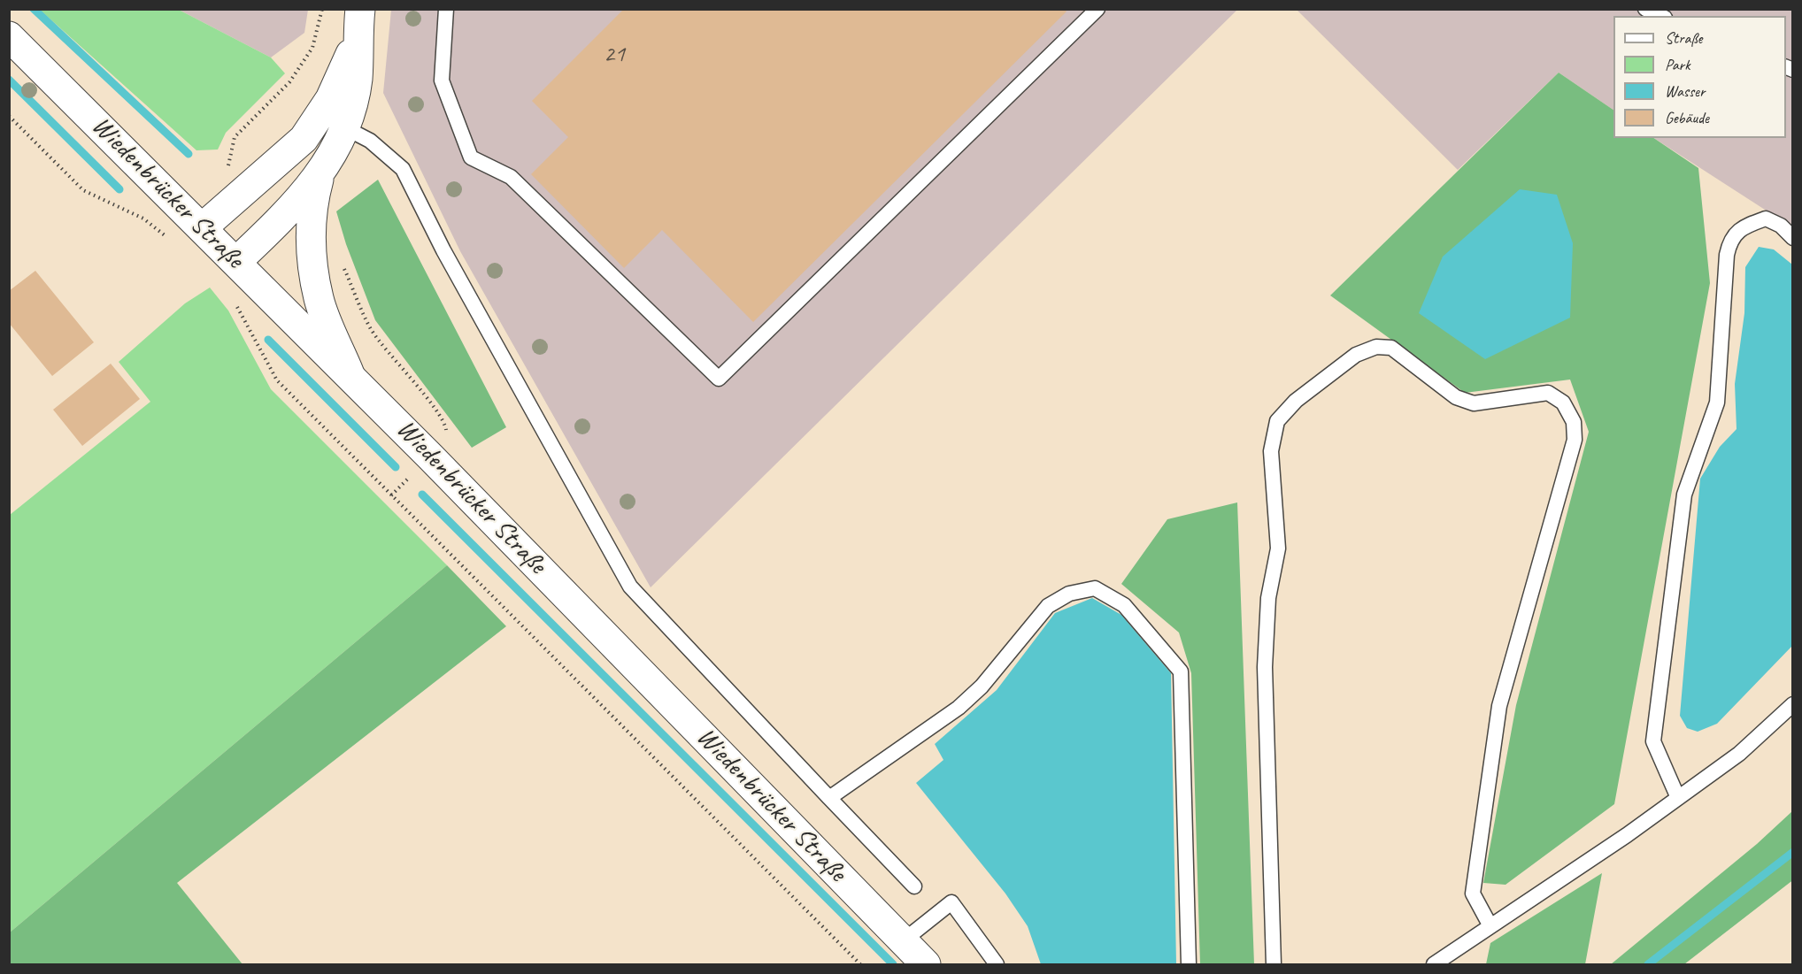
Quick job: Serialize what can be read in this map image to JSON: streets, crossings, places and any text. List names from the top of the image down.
{
  "streets": {
    "street": ["Wiedenbrücker Straße"]
  },
  "house_numbers": ["21"],
  "legend": [
    "Straße",
    "Park",
    "Wasser",
    "Gebäude"
  ]
}
